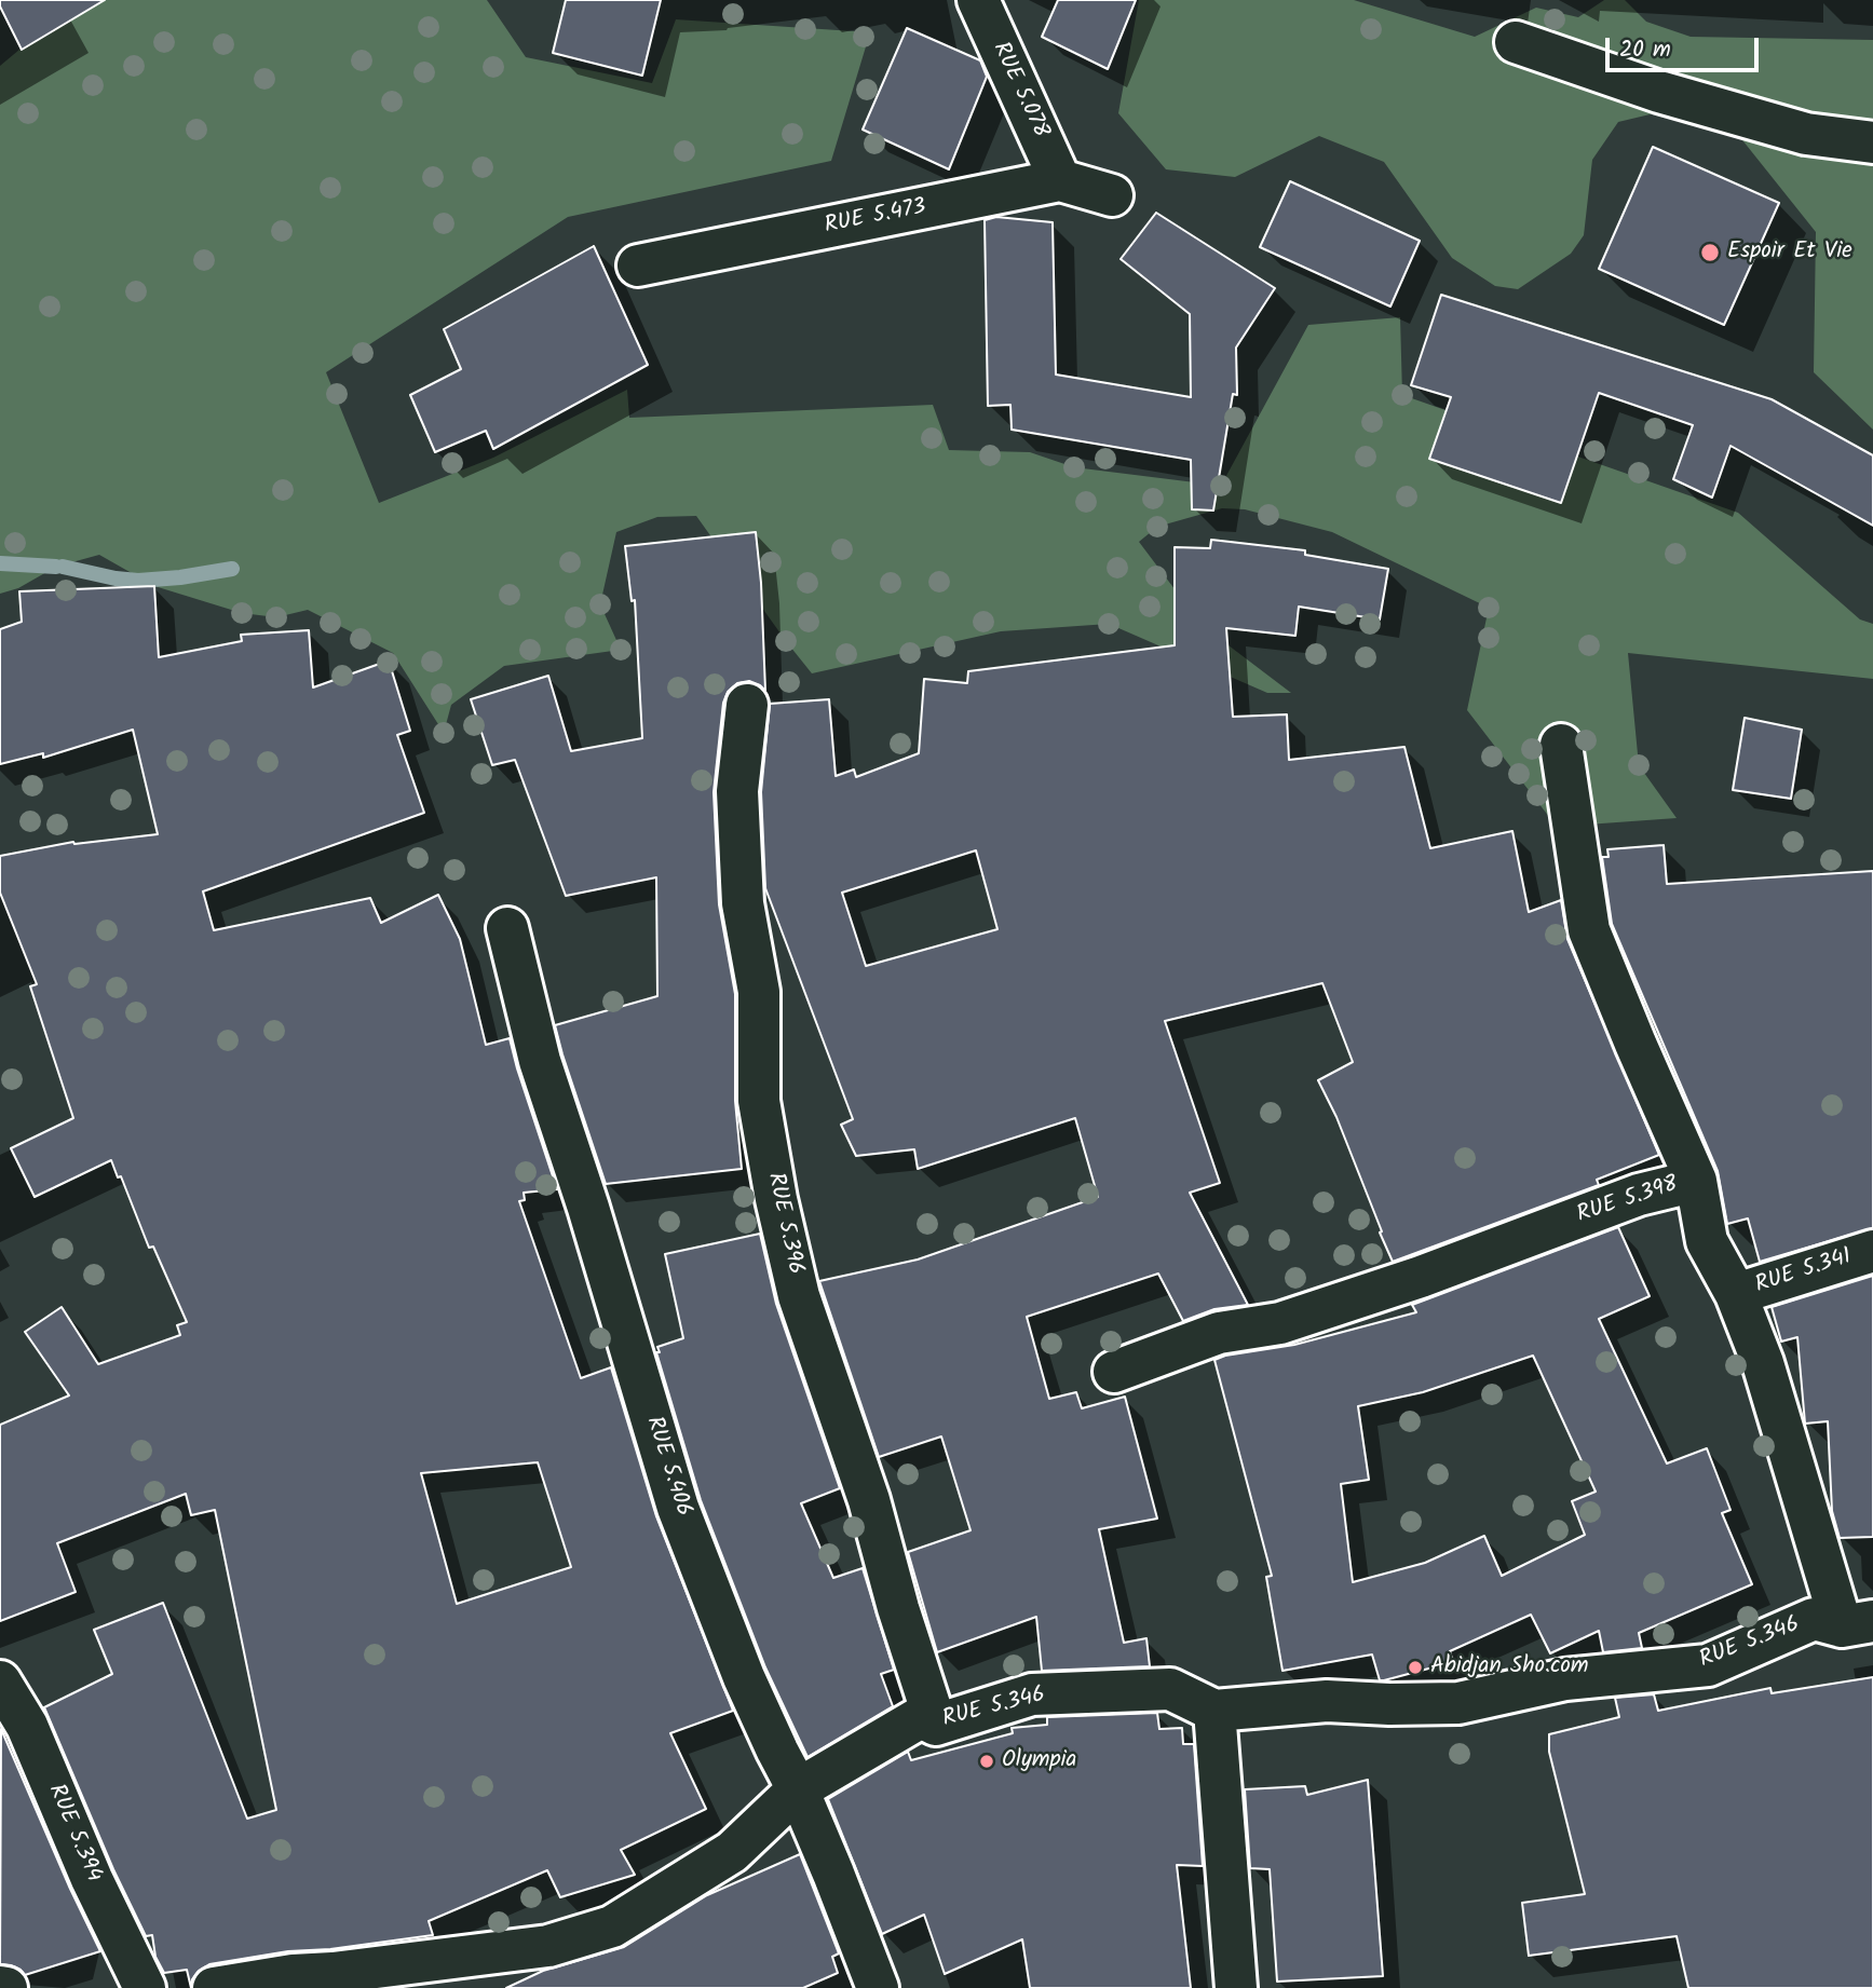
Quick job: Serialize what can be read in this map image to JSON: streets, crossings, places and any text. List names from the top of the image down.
{
  "streets": {
    "street": [
      "RUE 5.078",
      "RUE 5.473",
      "RUE 5.398",
      "RUE 5.396",
      "RUE 5.341",
      "RUE 5.406",
      "RUE 5.346",
      "RUE 5.394"
    ]
  },
  "crossings": [
    ["RUE 5.078", "RUE 5.473"],
    ["RUE 5.398", "RUE 5.341"],
    ["RUE 5.398", "RUE 5.346"],
    ["RUE 5.396", "RUE 5.346"],
    ["RUE 5.406", "RUE 5.346"]
  ],
  "places": ["Espoir Et Vie", "Abidjan Sho.com", "Olympia"],
  "scale_bar": "20 m"
}
